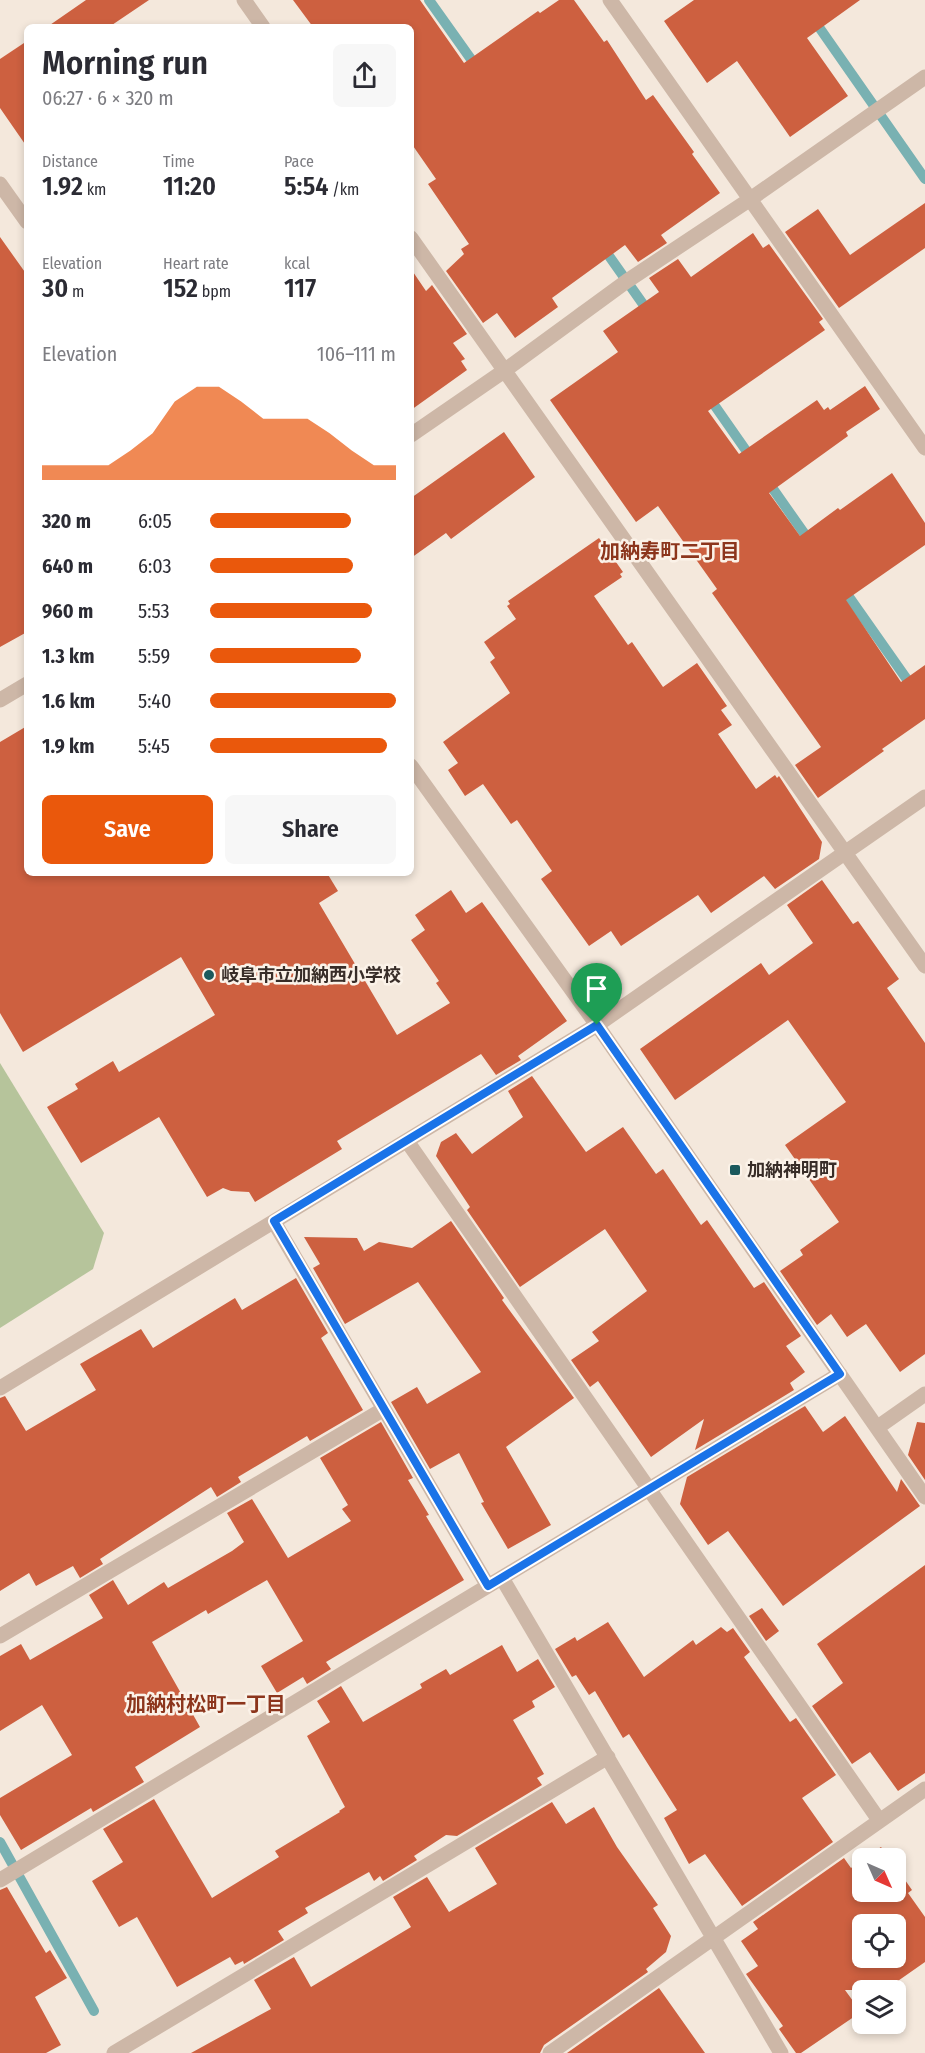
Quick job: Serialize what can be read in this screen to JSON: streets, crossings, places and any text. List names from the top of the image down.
{
  "districts": ["加納寿町二丁目", "加納村松町一丁目"],
  "places": {
    "other": ["岐阜市立加納西小学校"],
    "transit": ["加納神明町"]
  },
  "north": "bottom right",
  "page": {
    "heading": ["Morning run", "06:27 · 6 × 320 m"],
    "stats": [
      ["Distance", "1.92 km"],
      ["Time", "11:20"],
      ["Pace", "5:54 /km"],
      ["Elevation", "30 m"],
      ["Heart rate", "152 bpm"],
      ["kcal", "117"]
    ],
    "chart": ["Elevation", "106–111 m"],
    "list": [
      {
        "name": "320 m",
        "note": "6:05"
      },
      {
        "name": "640 m",
        "note": "6:03"
      },
      {
        "name": "960 m",
        "note": "5:53"
      },
      {
        "name": "1.3 km",
        "note": "5:59"
      },
      {
        "name": "1.6 km",
        "note": "5:40"
      },
      {
        "name": "1.9 km",
        "note": "5:45"
      }
    ],
    "buttons": ["Save", "Share"]
  }
}
